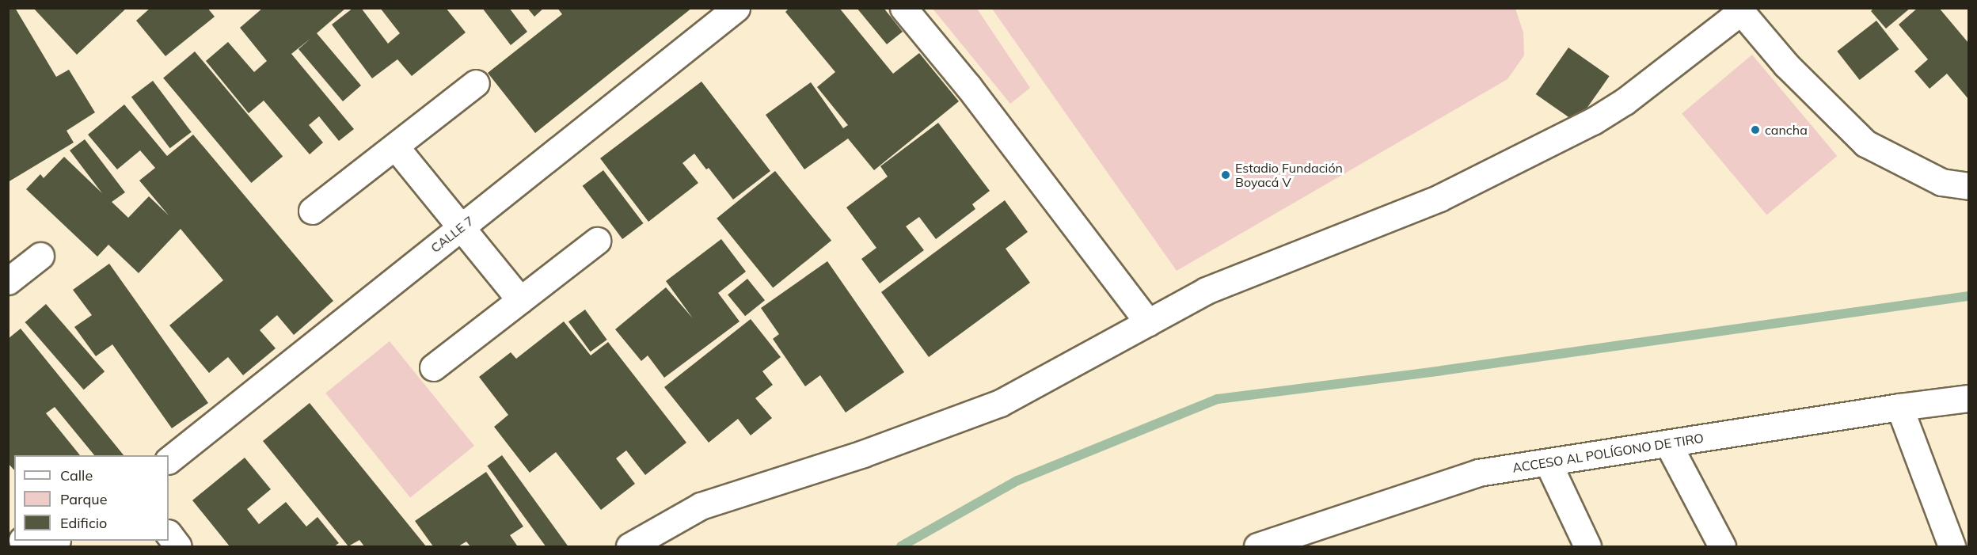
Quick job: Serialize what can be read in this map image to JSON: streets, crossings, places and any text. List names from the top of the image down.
{
  "streets": {
    "street": ["CALLE 7", "ACCESO AL POLÍGONO DE TIRO"]
  },
  "places": ["cancha", "Estadio Fundación Boyacá V"],
  "legend": ["Calle", "Parque", "Edificio"]
}
